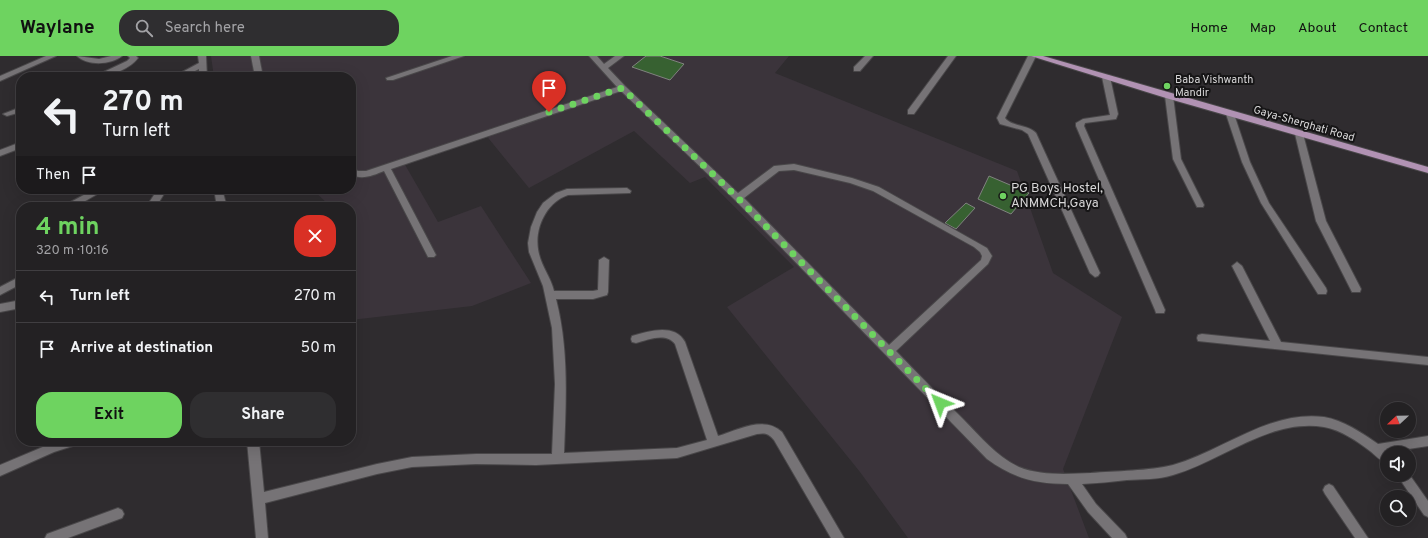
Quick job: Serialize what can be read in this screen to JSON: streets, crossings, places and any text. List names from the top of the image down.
{
  "streets": {
    "main road": ["Gaya-Sherghati Road"]
  },
  "places": ["Baba Vishwanth Mandir", "PG Boys Hostel, ANMMCH,Gaya"],
  "north": "left",
  "page": {
    "header": "Waylane",
    "search": "Search here",
    "nav": [
      "Home",
      "Map",
      "About",
      "Contact"
    ],
    "turn": ["270 m", "Turn left"],
    "then": "Then",
    "heading": ["4 min", "320 m · 10:16"],
    "list": [
      {
        "name": "Turn left",
        "value": "270 m"
      },
      {
        "name": "Arrive at destination",
        "value": "50 m"
      }
    ],
    "buttons": ["Exit", "Share"]
  }
}
